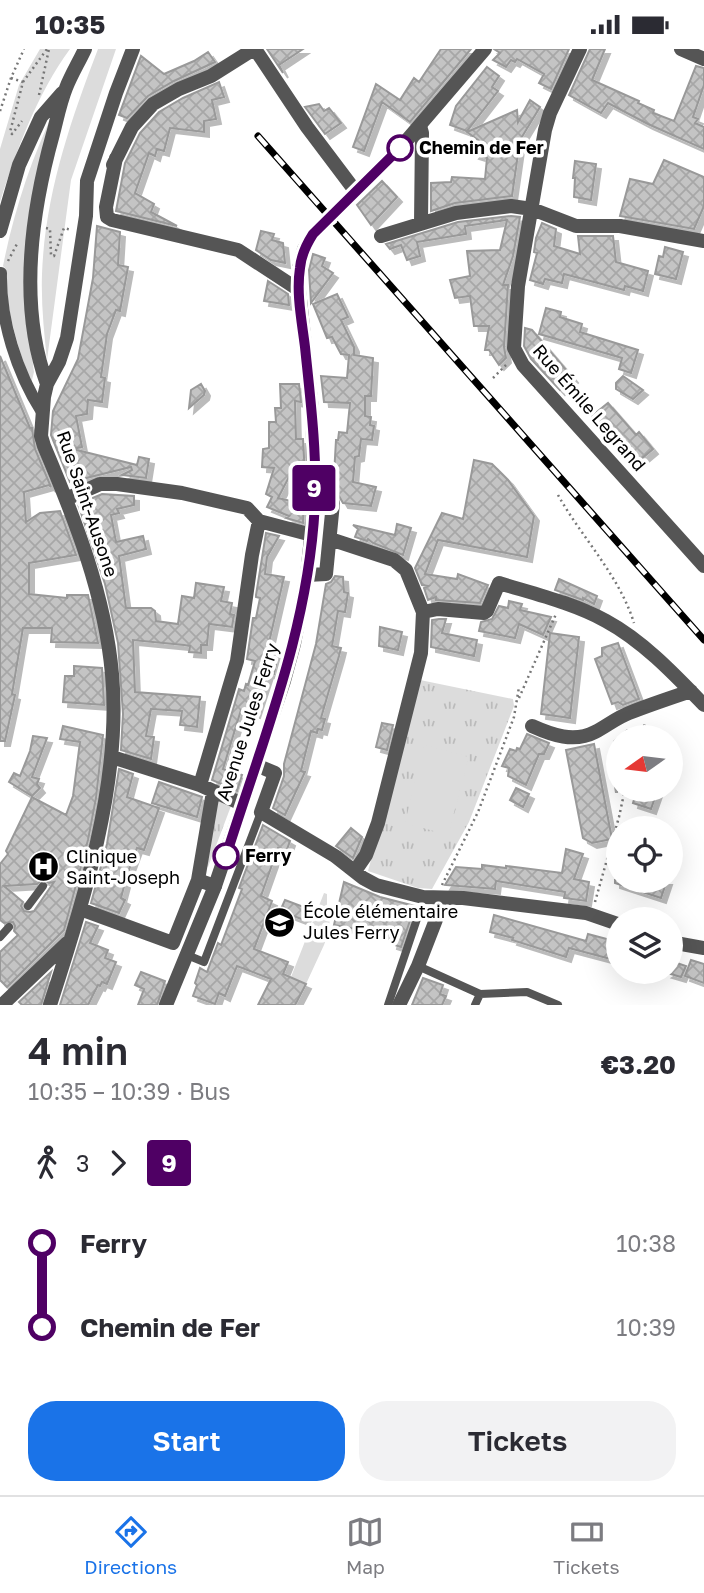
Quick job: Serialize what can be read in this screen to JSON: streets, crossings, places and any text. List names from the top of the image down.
{
  "streets": {
    "street": ["Rue Émile Legrand", "Rue Saint-Ausone", "Avenue Jules Ferry"]
  },
  "places": {
    "other": ["Chemin de Fer", "Ferry"],
    "hospital": ["Clinique Saint-Joseph"],
    "school or university": ["École élémentaire Jules Ferry"]
  },
  "lines": ["bus line 9"],
  "north": "left",
  "page": {
    "status": "10:35",
    "on_map": "9",
    "heading": ["4 min", "10:35 – 10:39 · Bus", "€3.20"],
    "legs": ["3", "9"],
    "list": [
      {
        "name": "Ferry",
        "value": "10:38"
      },
      {
        "name": "Chemin de Fer",
        "value": "10:39"
      }
    ],
    "buttons": ["Start", "Tickets"],
    "tabs": ["Directions", "Map", "Tickets"]
  }
}
